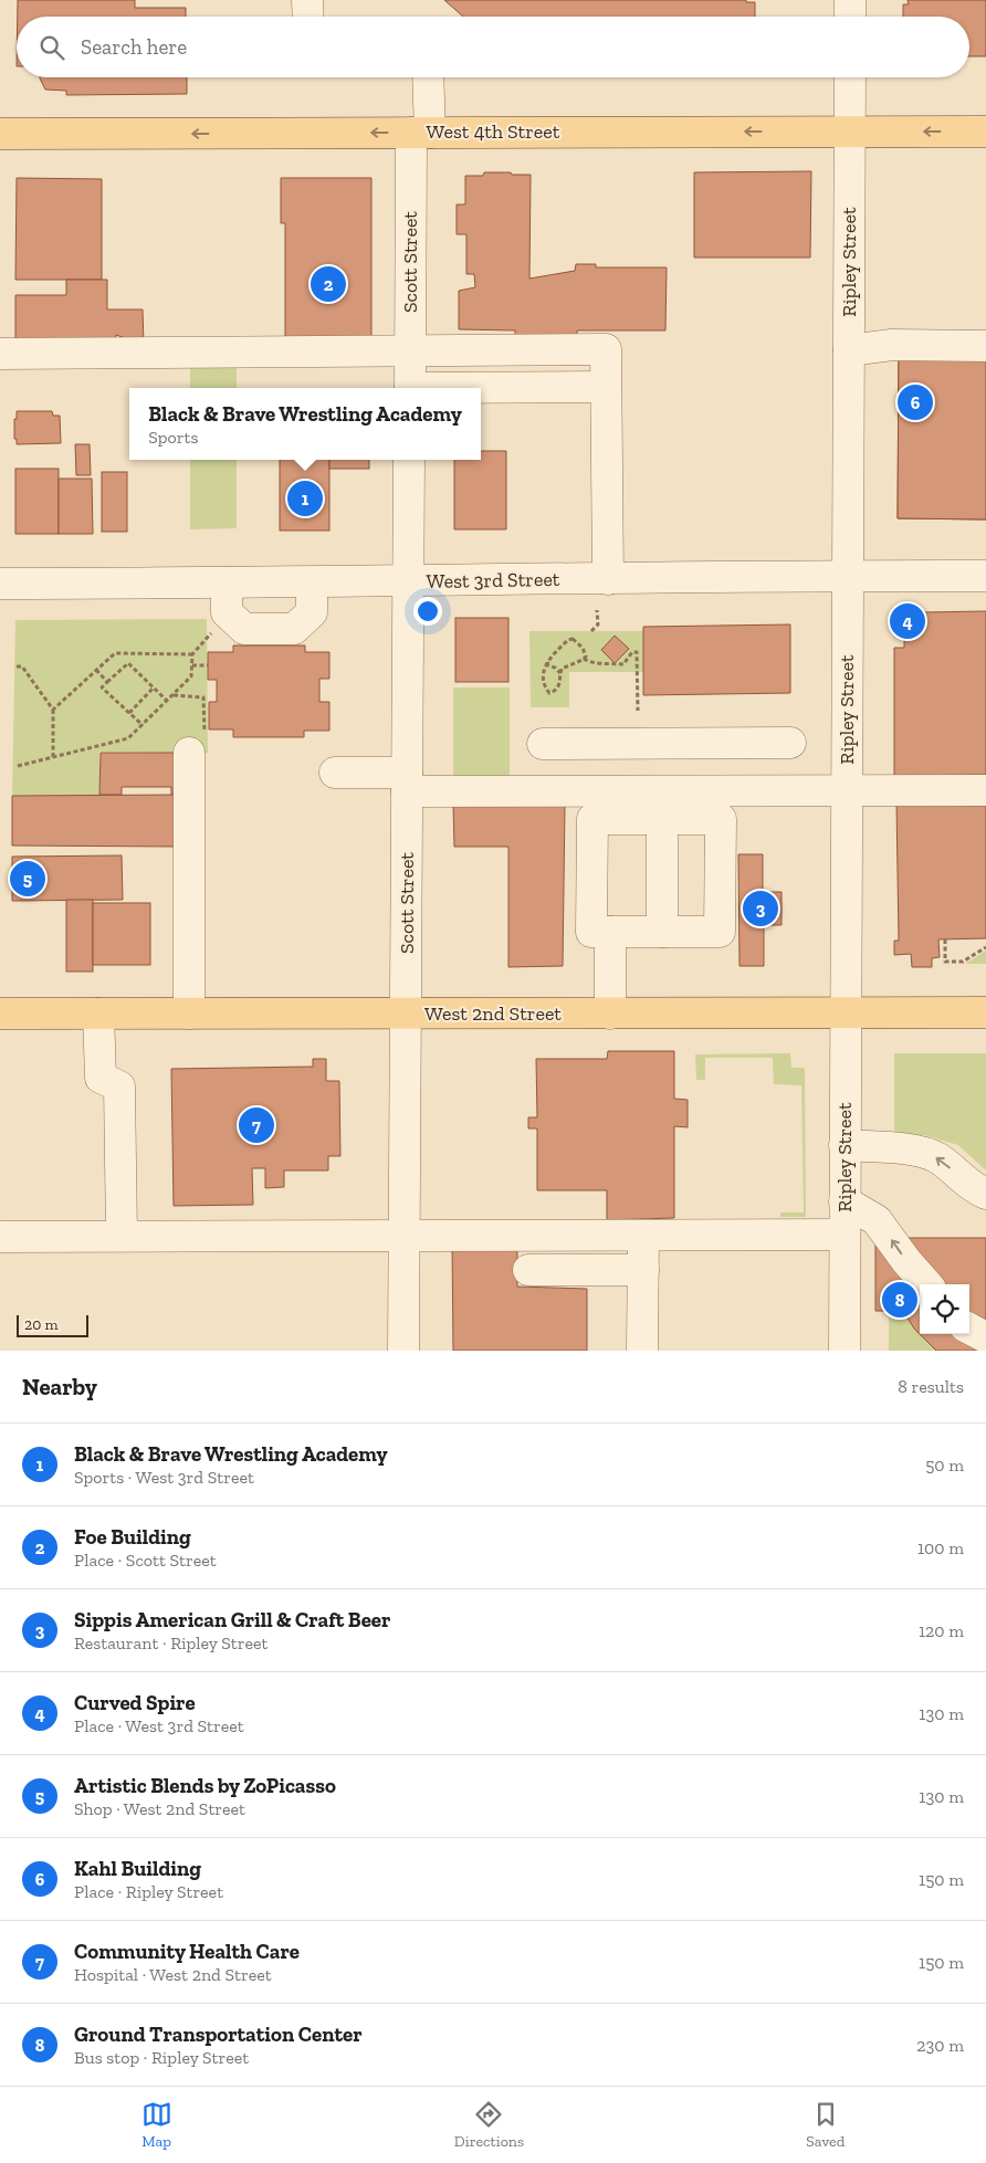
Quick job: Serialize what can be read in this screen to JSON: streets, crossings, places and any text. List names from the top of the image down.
{
  "streets": {
    "main road": ["West 4th Street", "West 2nd Street"],
    "street": ["Scott Street", "Ripley Street", "West 3rd Street"]
  },
  "crossings": [
    ["West 4th Street", "Scott Street"],
    ["West 4th Street", "Ripley Street"],
    ["Scott Street", "West 3rd Street"],
    ["Scott Street", "West 2nd Street"],
    ["Ripley Street", "West 3rd Street"],
    ["Ripley Street", "West 2nd Street"]
  ],
  "one_way": ["West 4th Street"],
  "scale_bar": "20 m",
  "page": {
    "search": "Search here",
    "pins": [
      "2",
      "6",
      "1",
      "4",
      "5",
      "3",
      "7",
      "8"
    ],
    "popup": ["Black & Brave Wrestling Academy", "Sports"],
    "scale": "20 m",
    "heading": ["Nearby", "8 results"],
    "list": [
      {
        "mark": "1",
        "name": "Black & Brave Wrestling Academy",
        "note": "Sports · West 3rd Street",
        "value": "50 m"
      },
      {
        "mark": "2",
        "name": "Foe Building",
        "note": "Place · Scott Street",
        "value": "100 m"
      },
      {
        "mark": "3",
        "name": "Sippis American Grill & Craft Beer",
        "note": "Restaurant · Ripley Street",
        "value": "120 m"
      },
      {
        "mark": "4",
        "name": "Curved Spire",
        "note": "Place · West 3rd Street",
        "value": "130 m"
      },
      {
        "mark": "5",
        "name": "Artistic Blends by ZoPicasso",
        "note": "Shop · West 2nd Street",
        "value": "130 m"
      },
      {
        "mark": "6",
        "name": "Kahl Building",
        "note": "Place · Ripley Street",
        "value": "150 m"
      },
      {
        "mark": "7",
        "name": "Community Health Care",
        "note": "Hospital · West 2nd Street",
        "value": "150 m"
      },
      {
        "mark": "8",
        "name": "Ground Transportation Center",
        "note": "Bus stop · Ripley Street",
        "value": "230 m"
      }
    ],
    "nav": ["Map", "Directions", "Saved"]
  }
}
